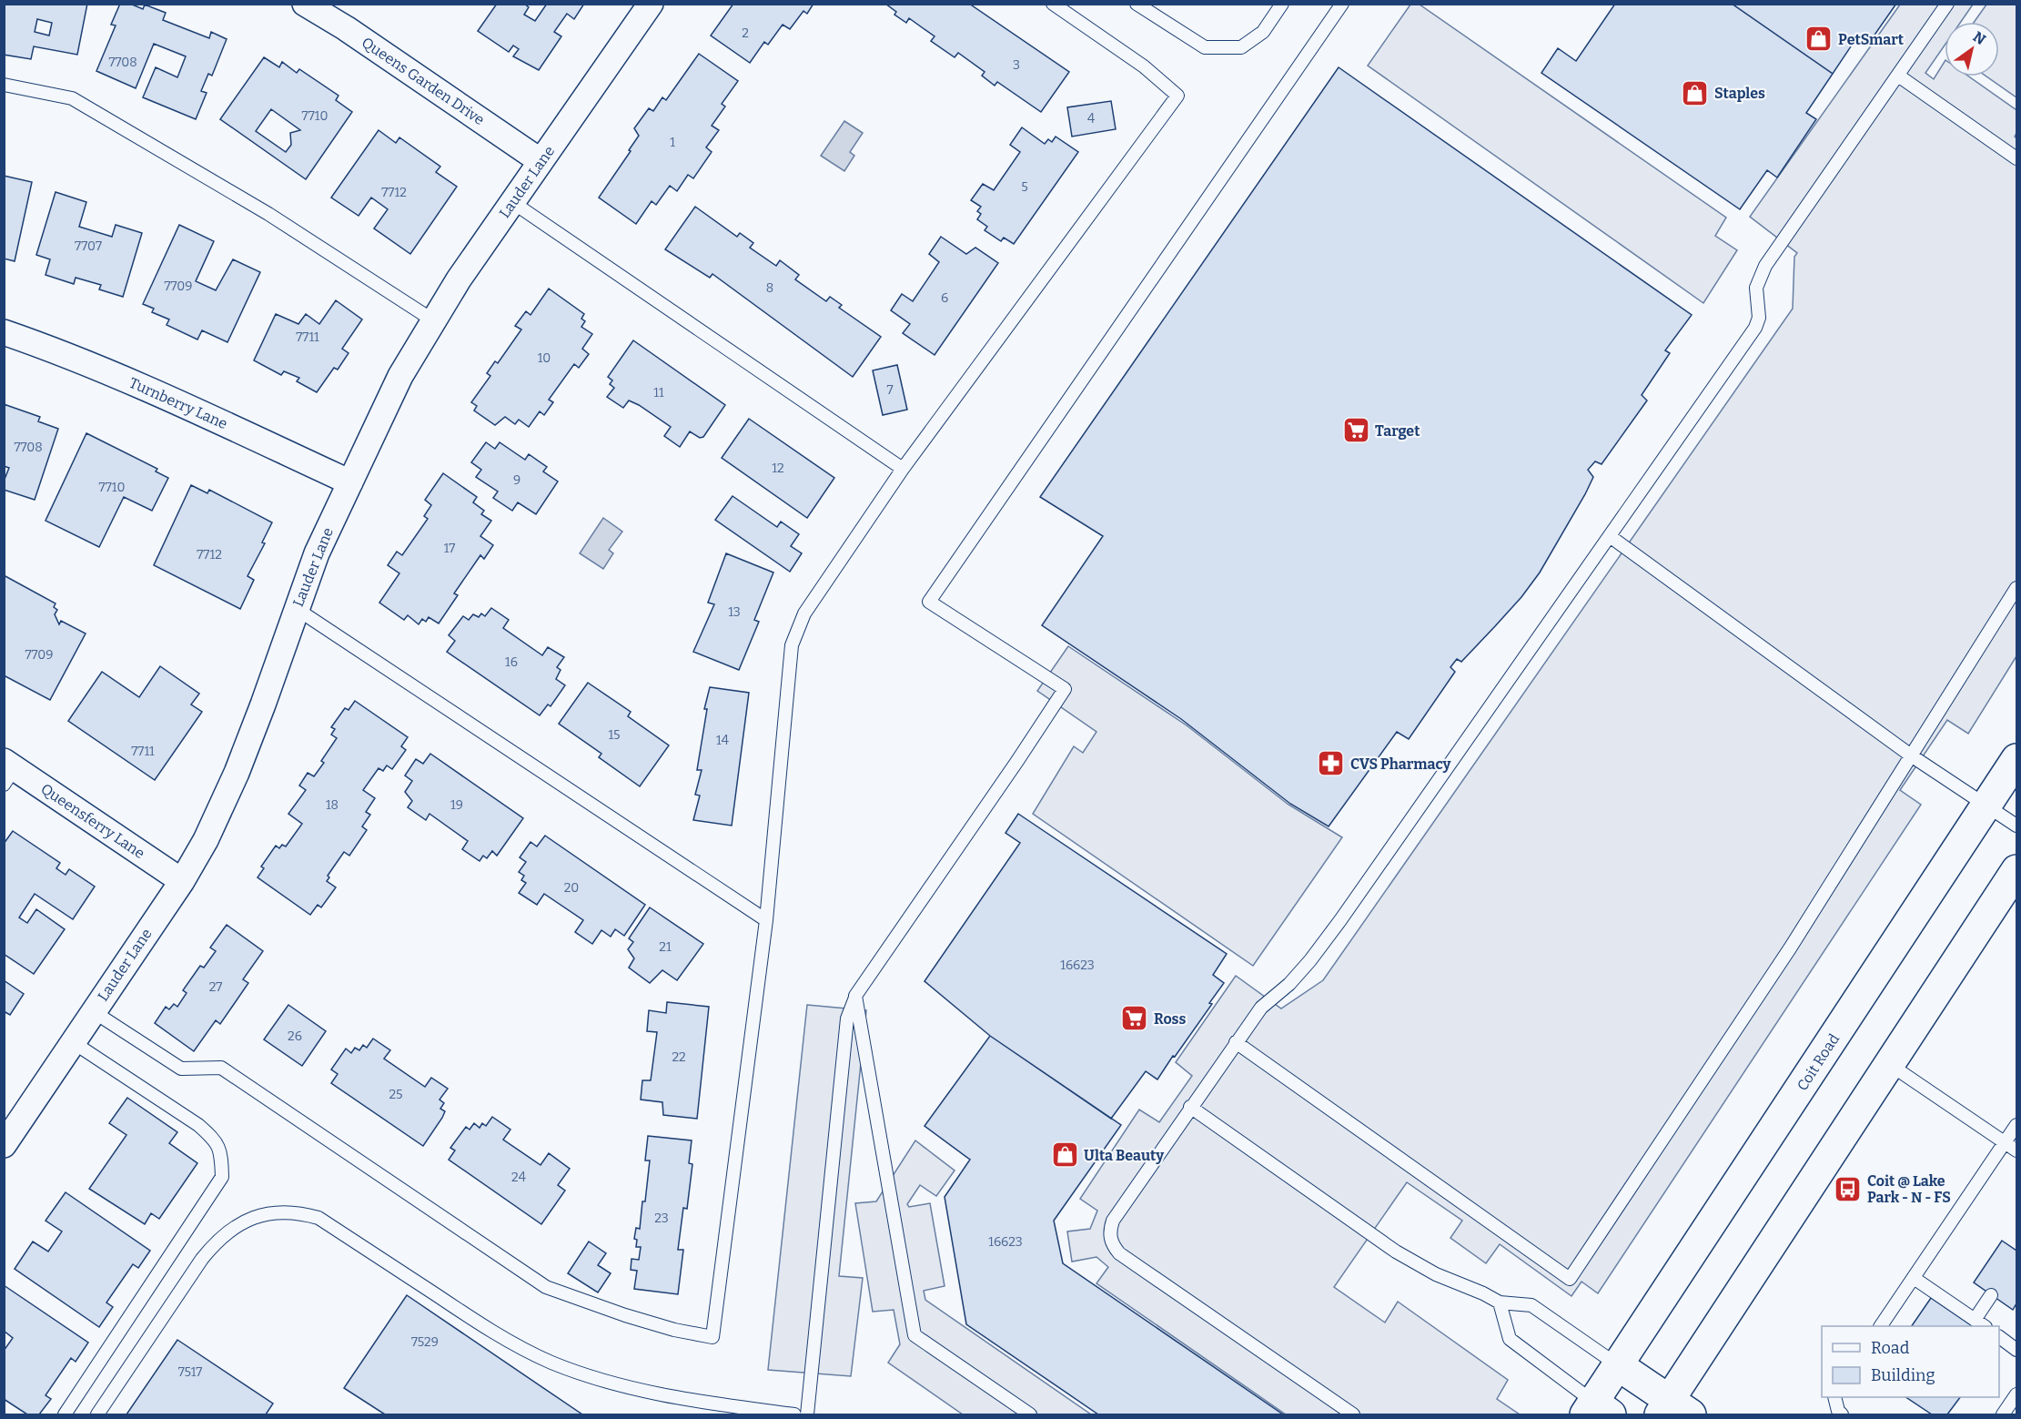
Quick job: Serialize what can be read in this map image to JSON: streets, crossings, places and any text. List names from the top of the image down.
{
  "streets": {
    "main road": ["Coit Road"],
    "street": [
      "Queens Garden Drive",
      "Lauder Lane",
      "Turnberry Lane",
      "Queensferry Lane"
    ]
  },
  "crossings": [
    ["Queens Garden Drive", "Lauder Lane"],
    ["Lauder Lane", "Turnberry Lane"],
    ["Lauder Lane", "Queensferry Lane"]
  ],
  "places": {
    "shop": ["PetSmart", "Staples", "Ulta Beauty"],
    "supermarket": ["Target", "Ross"],
    "pharmacy": ["CVS Pharmacy"],
    "bus stop": ["Coit @ Lake Park - N - FS"]
  },
  "house_numbers": [
    "2",
    "7708",
    "3",
    "7710",
    "4",
    "1",
    "5",
    "7712",
    "7707",
    "7709",
    "8",
    "6",
    "7711",
    "10",
    "7",
    "11",
    "7708",
    "12",
    "9",
    "7710",
    "17",
    "7712",
    "13",
    "7709",
    "16",
    "15",
    "14",
    "7711",
    "18",
    "19",
    "20",
    "21",
    "16623",
    "27",
    "26",
    "22",
    "25",
    "24",
    "23",
    "16623",
    "7529",
    "7517"
  ],
  "legend": ["Road", "Building"],
  "north": "top right"
}
